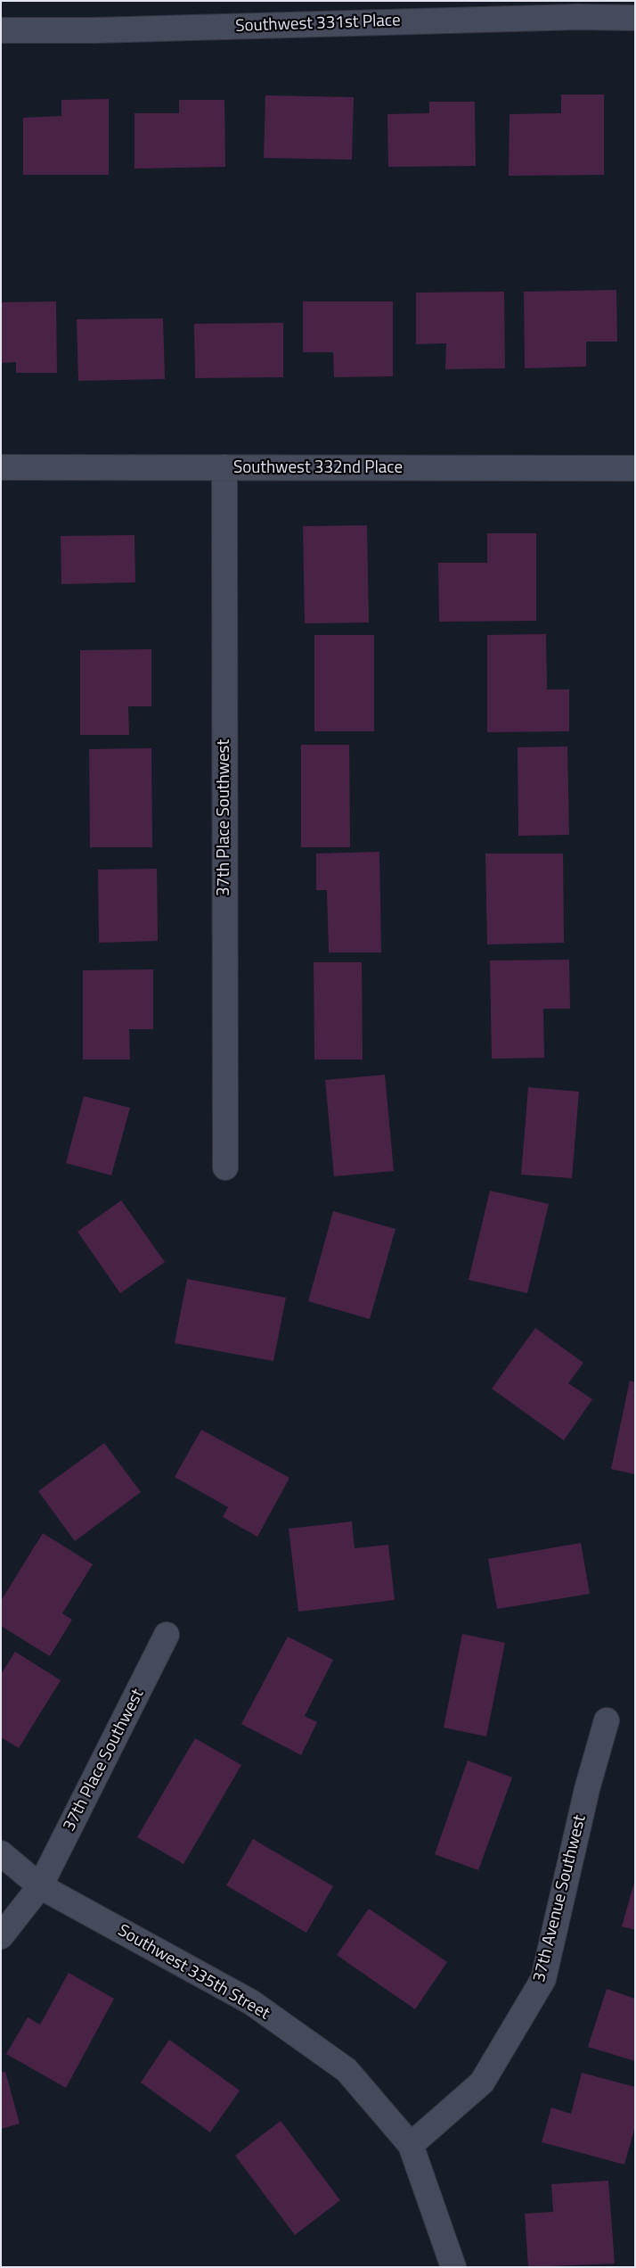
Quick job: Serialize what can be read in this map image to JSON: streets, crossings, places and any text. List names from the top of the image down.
{
  "streets": {
    "street": [
      "Southwest 331st Place",
      "Southwest 332nd Place",
      "37th Place Southwest",
      "37th Avenue Southwest",
      "Southwest 335th Street"
    ]
  },
  "crossings": [
    ["Southwest 332nd Place", "37th Place Southwest"],
    ["37th Place Southwest", "Southwest 335th Street"],
    ["37th Avenue Southwest", "Southwest 335th Street"]
  ]
}
